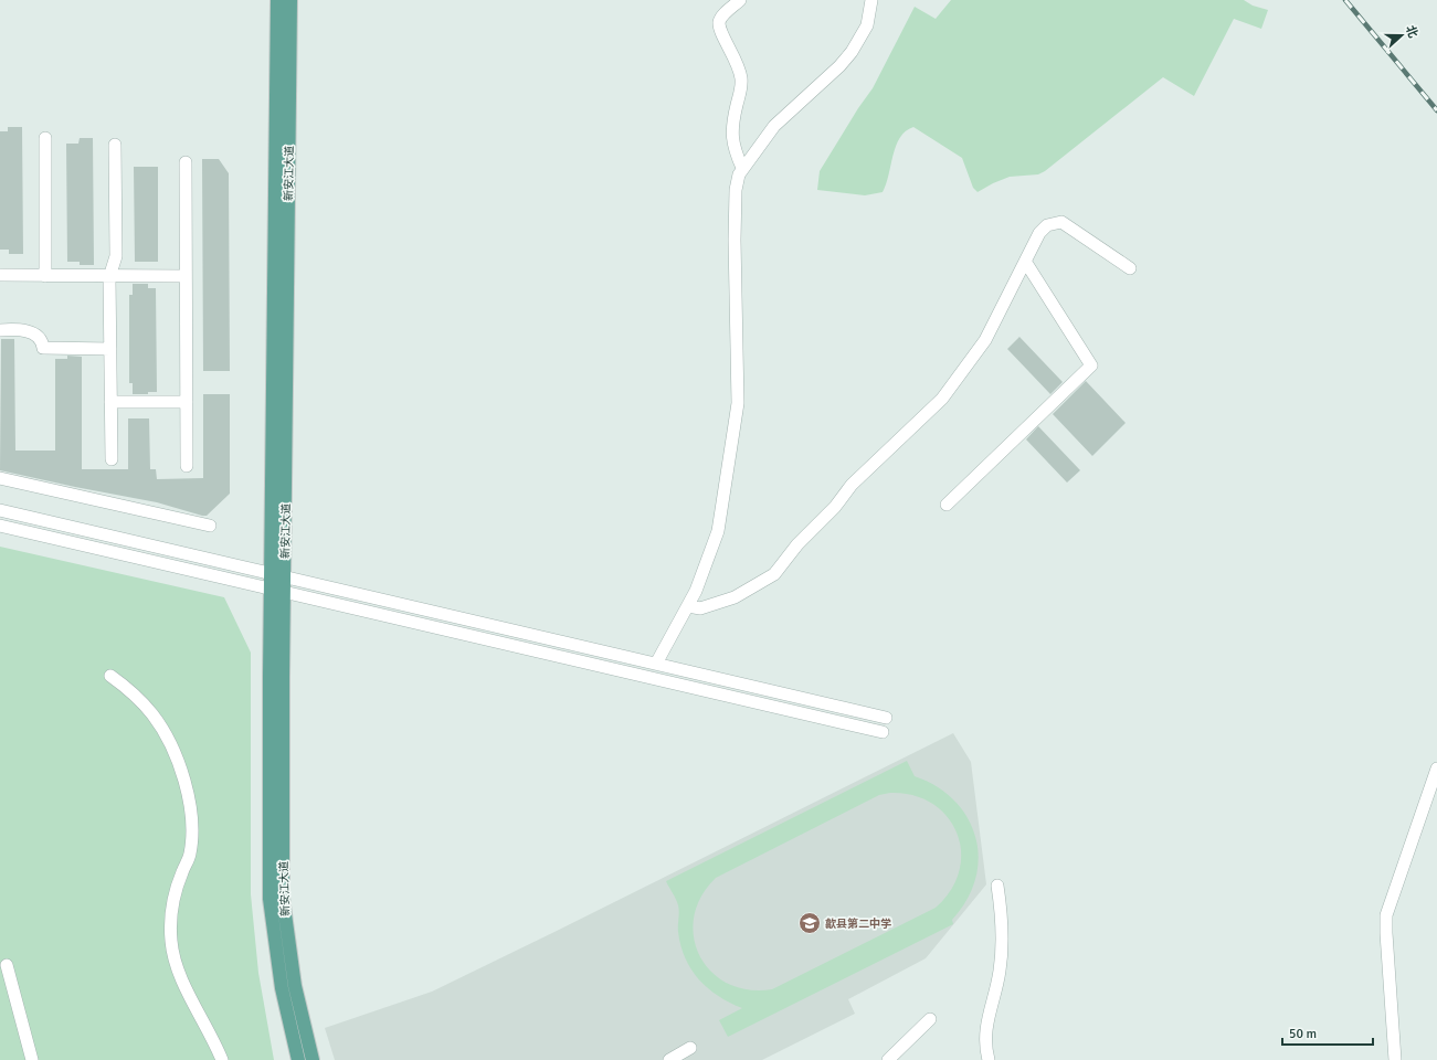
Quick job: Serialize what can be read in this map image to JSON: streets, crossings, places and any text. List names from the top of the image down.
{
  "streets": {
    "main road": ["新安江大道"]
  },
  "places": {
    "school or university": ["歙县第二中学"]
  },
  "scale_bar": "50 m",
  "north": "right"
}
